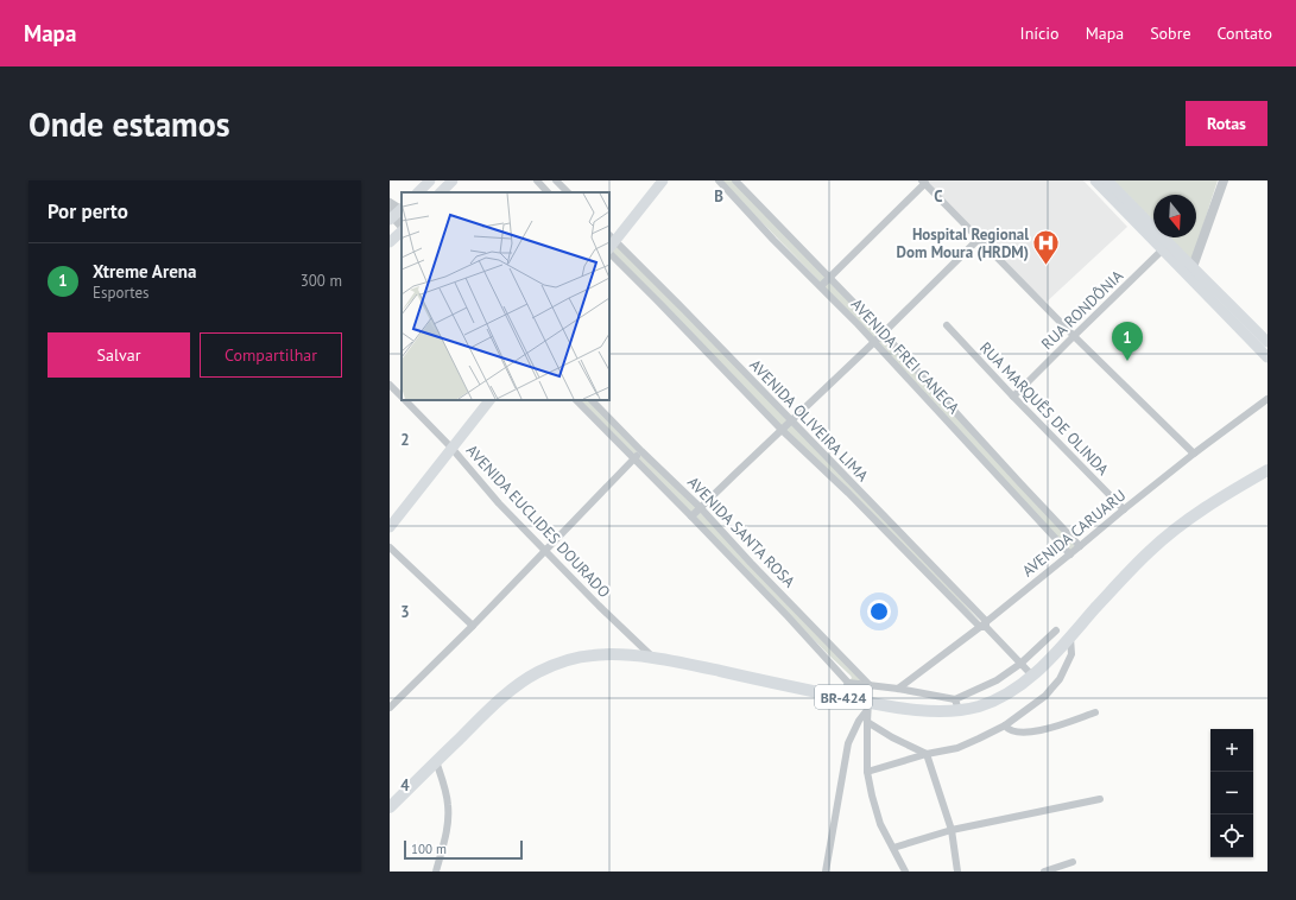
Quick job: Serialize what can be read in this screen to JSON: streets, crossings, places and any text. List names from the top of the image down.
{
  "streets": {
    "main road": ["BR-424"],
    "street": [
      "RUA RONDÔNIA",
      "AVENIDA FREI CANECA",
      "RUA MARQUÊS DE OLINDA",
      "AVENIDA OLIVEIRA LIMA",
      "AVENIDA EUCLIDES DOURADO",
      "AVENIDA SANTA ROSA",
      "AVENIDA CARUARU"
    ]
  },
  "crossings": [
    ["RUA RONDÔNIA", "RUA MARQUÊS DE OLINDA"],
    ["AVENIDA FREI CANECA", "AVENIDA CARUARU"],
    ["RUA MARQUÊS DE OLINDA", "AVENIDA CARUARU"],
    ["AVENIDA OLIVEIRA LIMA", "AVENIDA CARUARU"],
    ["AVENIDA OLIVEIRA LIMA", "BR-424"],
    ["AVENIDA EUCLIDES DOURADO", "BR-424"]
  ],
  "places": {
    "hospital": ["Hospital Regional Dom Moura (HRDM)"]
  },
  "scale_bar": "100 m",
  "north": "bottom",
  "page": {
    "header": "Mapa",
    "nav": [
      "Início",
      "Mapa",
      "Sobre",
      "Contato"
    ],
    "buttons": [
      "Rotas",
      ["Salvar", "Compartilhar"]
    ],
    "title": "Onde estamos",
    "heading": "Por perto",
    "list": [
      {
        "mark": "1",
        "name": "Xtreme Arena",
        "note": "Esportes",
        "value": "300 m"
      }
    ],
    "pins": "1",
    "map_buttons": ["+", "−"],
    "scale": "100 m"
  },
  "grid": {
    "columns": ["B", "C"],
    "rows": ["2", "3", "4"]
  }
}
